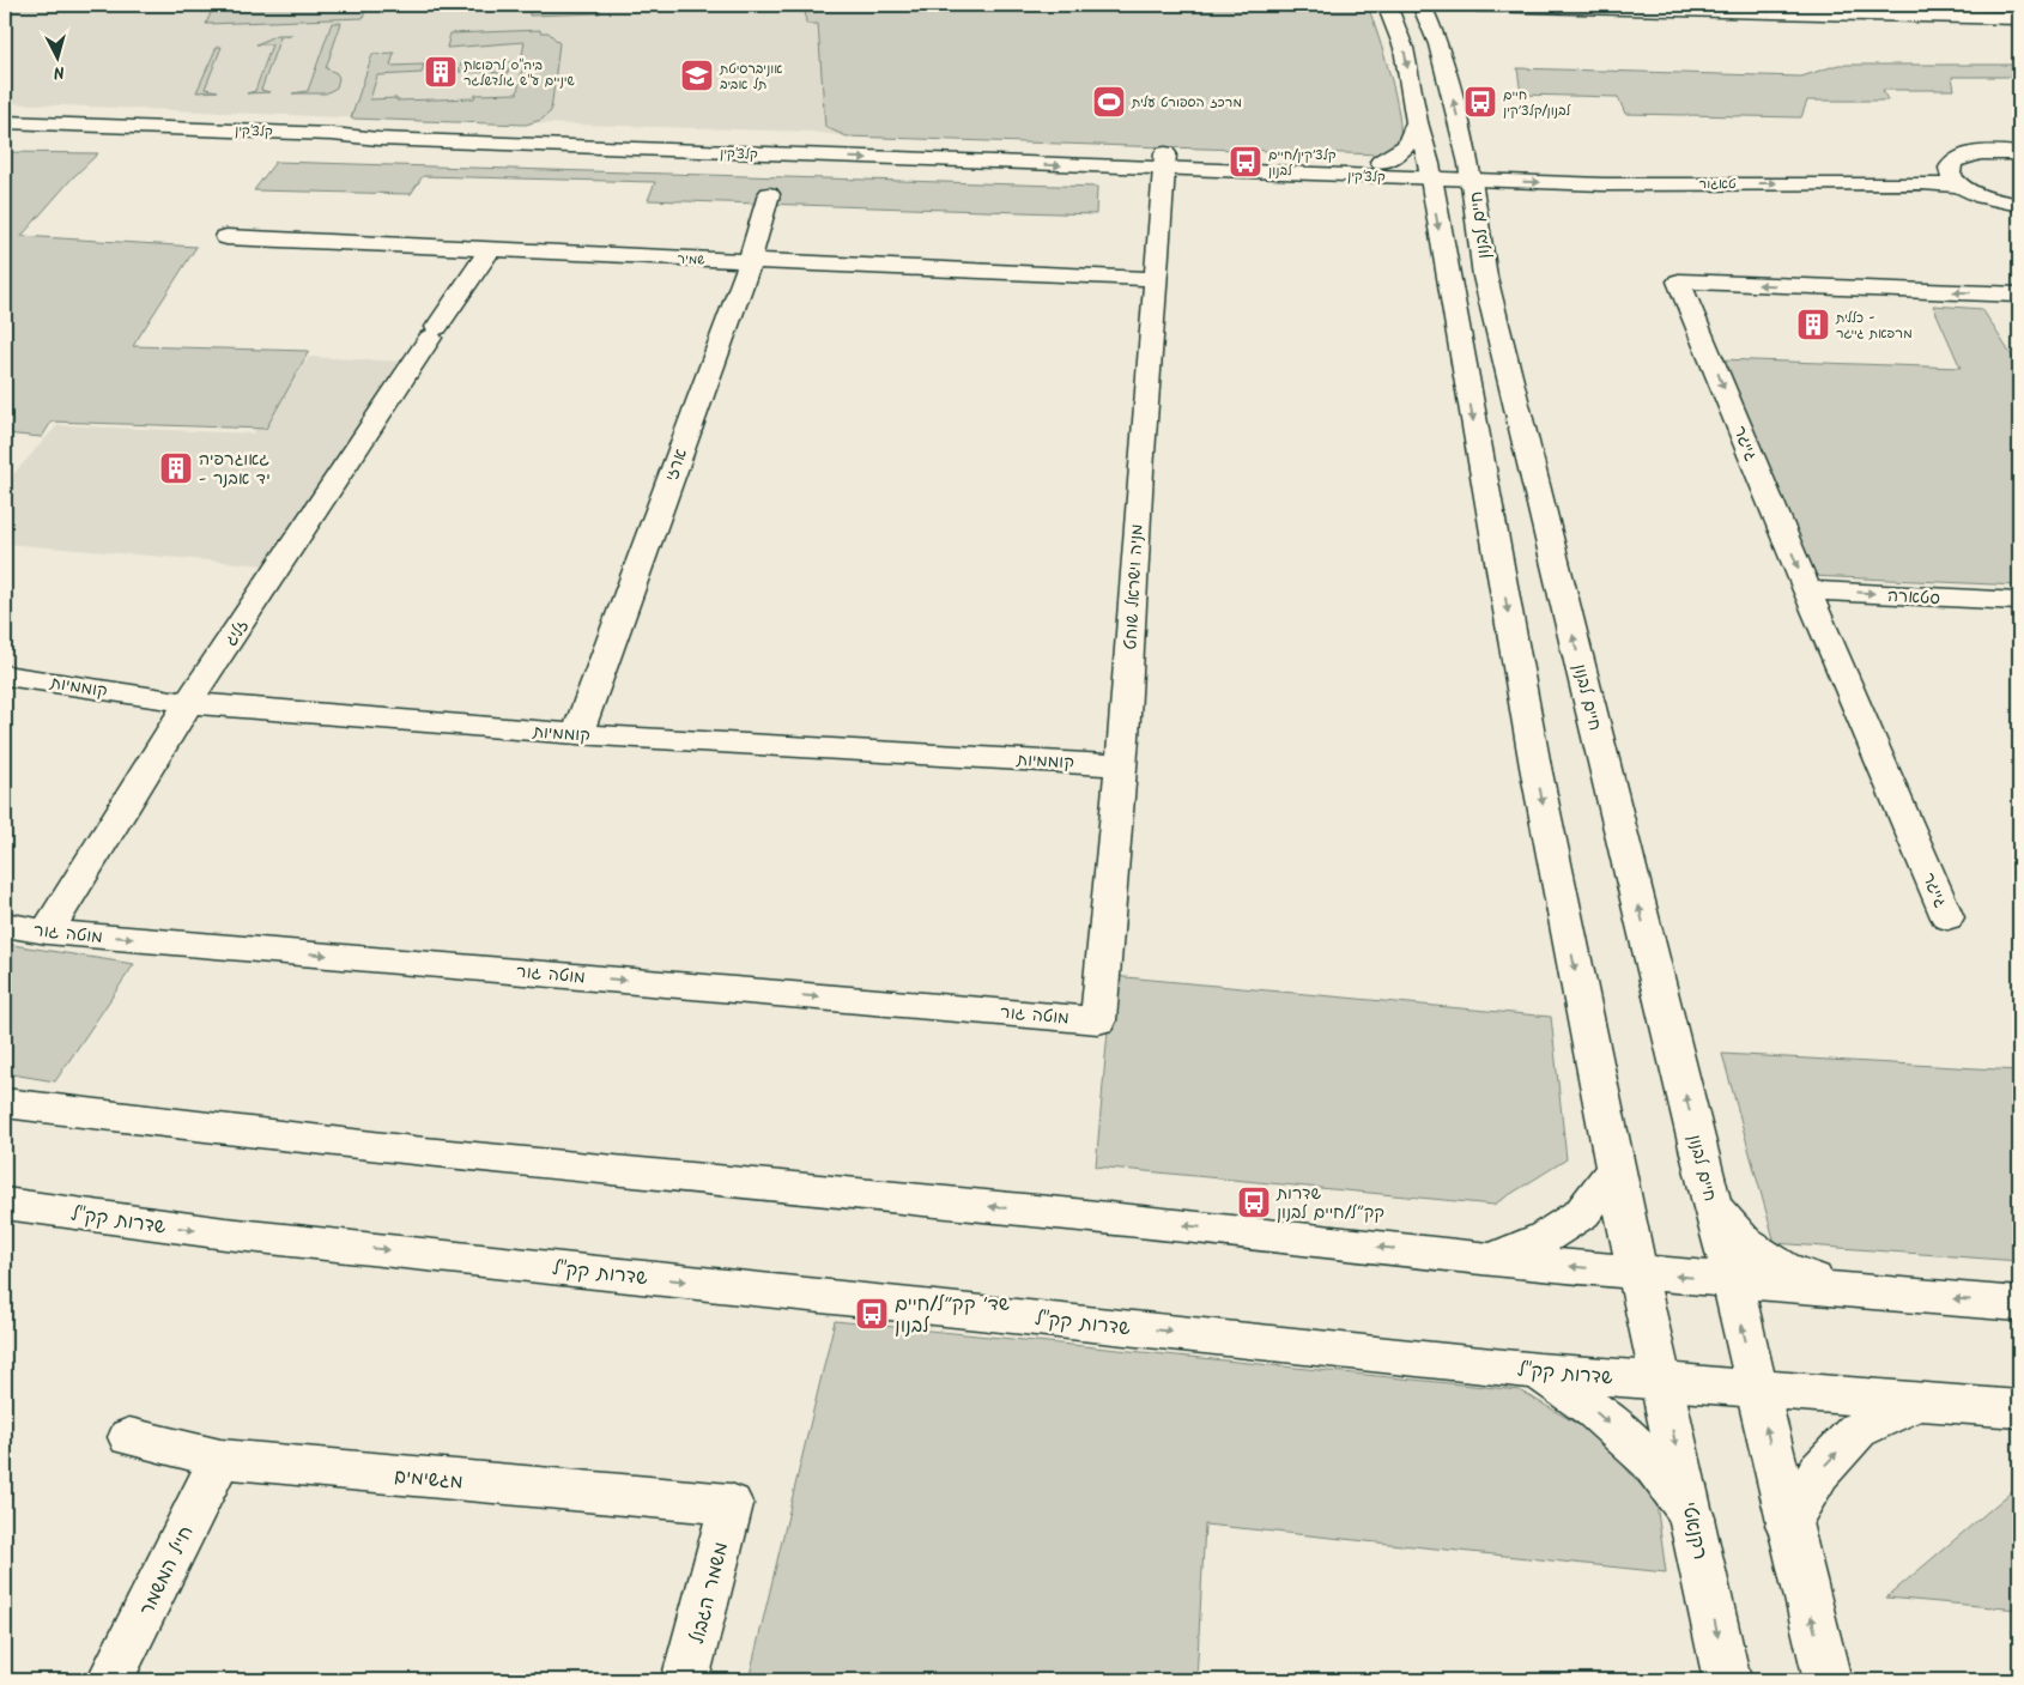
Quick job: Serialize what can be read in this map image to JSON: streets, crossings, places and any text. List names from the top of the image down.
{
  "streets": {
    "street": [
      "קלצ'קין",
      "טאגור",
      "חיים לבנון",
      "שמיר",
      "גייגר",
      "ארזי",
      "מניה וישראל שוחט",
      "סטארה",
      "זליג",
      "קוממיות",
      "מוטה גור",
      "שדרות קק\"ל",
      "מגשימים",
      "רקנאטי",
      "חייל המשמר",
      "משמר הגבול"
    ]
  },
  "crossings": [
    ["קלצ'קין", "טאגור"],
    ["קלצ'קין", "חיים לבנון"],
    ["קלצ'קין", "מניה וישראל שוחט"],
    ["טאגור", "חיים לבנון"],
    ["חיים לבנון", "שדרות קק\"ל"],
    ["שמיר", "ארזי"],
    ["שמיר", "מניה וישראל שוחט"],
    ["שמיר", "זליג"],
    ["גייגר", "סטארה"],
    ["ארזי", "קוממיות"],
    ["מניה וישראל שוחט", "קוממיות"],
    ["מניה וישראל שוחט", "מוטה גור"],
    ["זליג", "קוממיות"],
    ["זליג", "מוטה גור"],
    ["שדרות קק\"ל", "רקנאטי"],
    ["מגשימים", "חייל המשמר"],
    ["מגשימים", "משמר הגבול"]
  ],
  "one_way": ["סטארה"],
  "places": {
    "building": ["ביה\"ס לרפואת שיניים ע\"ש גולדשלגר", "כללית - מרפאת גייגר", "גאוגרפיה - יד אבנר"],
    "school or university": ["אוניברסיטת תל אביב"],
    "sports": ["מרכז הספורט עלית"],
    "bus stop": [
      "חיים לבנון/קלצ׳קין",
      "קלצ׳קין/חיים לבנון",
      "שדרות קק״ל/חיים לבנון",
      "שד׳ קק״ל/חיים לבנון"
    ]
  },
  "north": "bottom"
}
